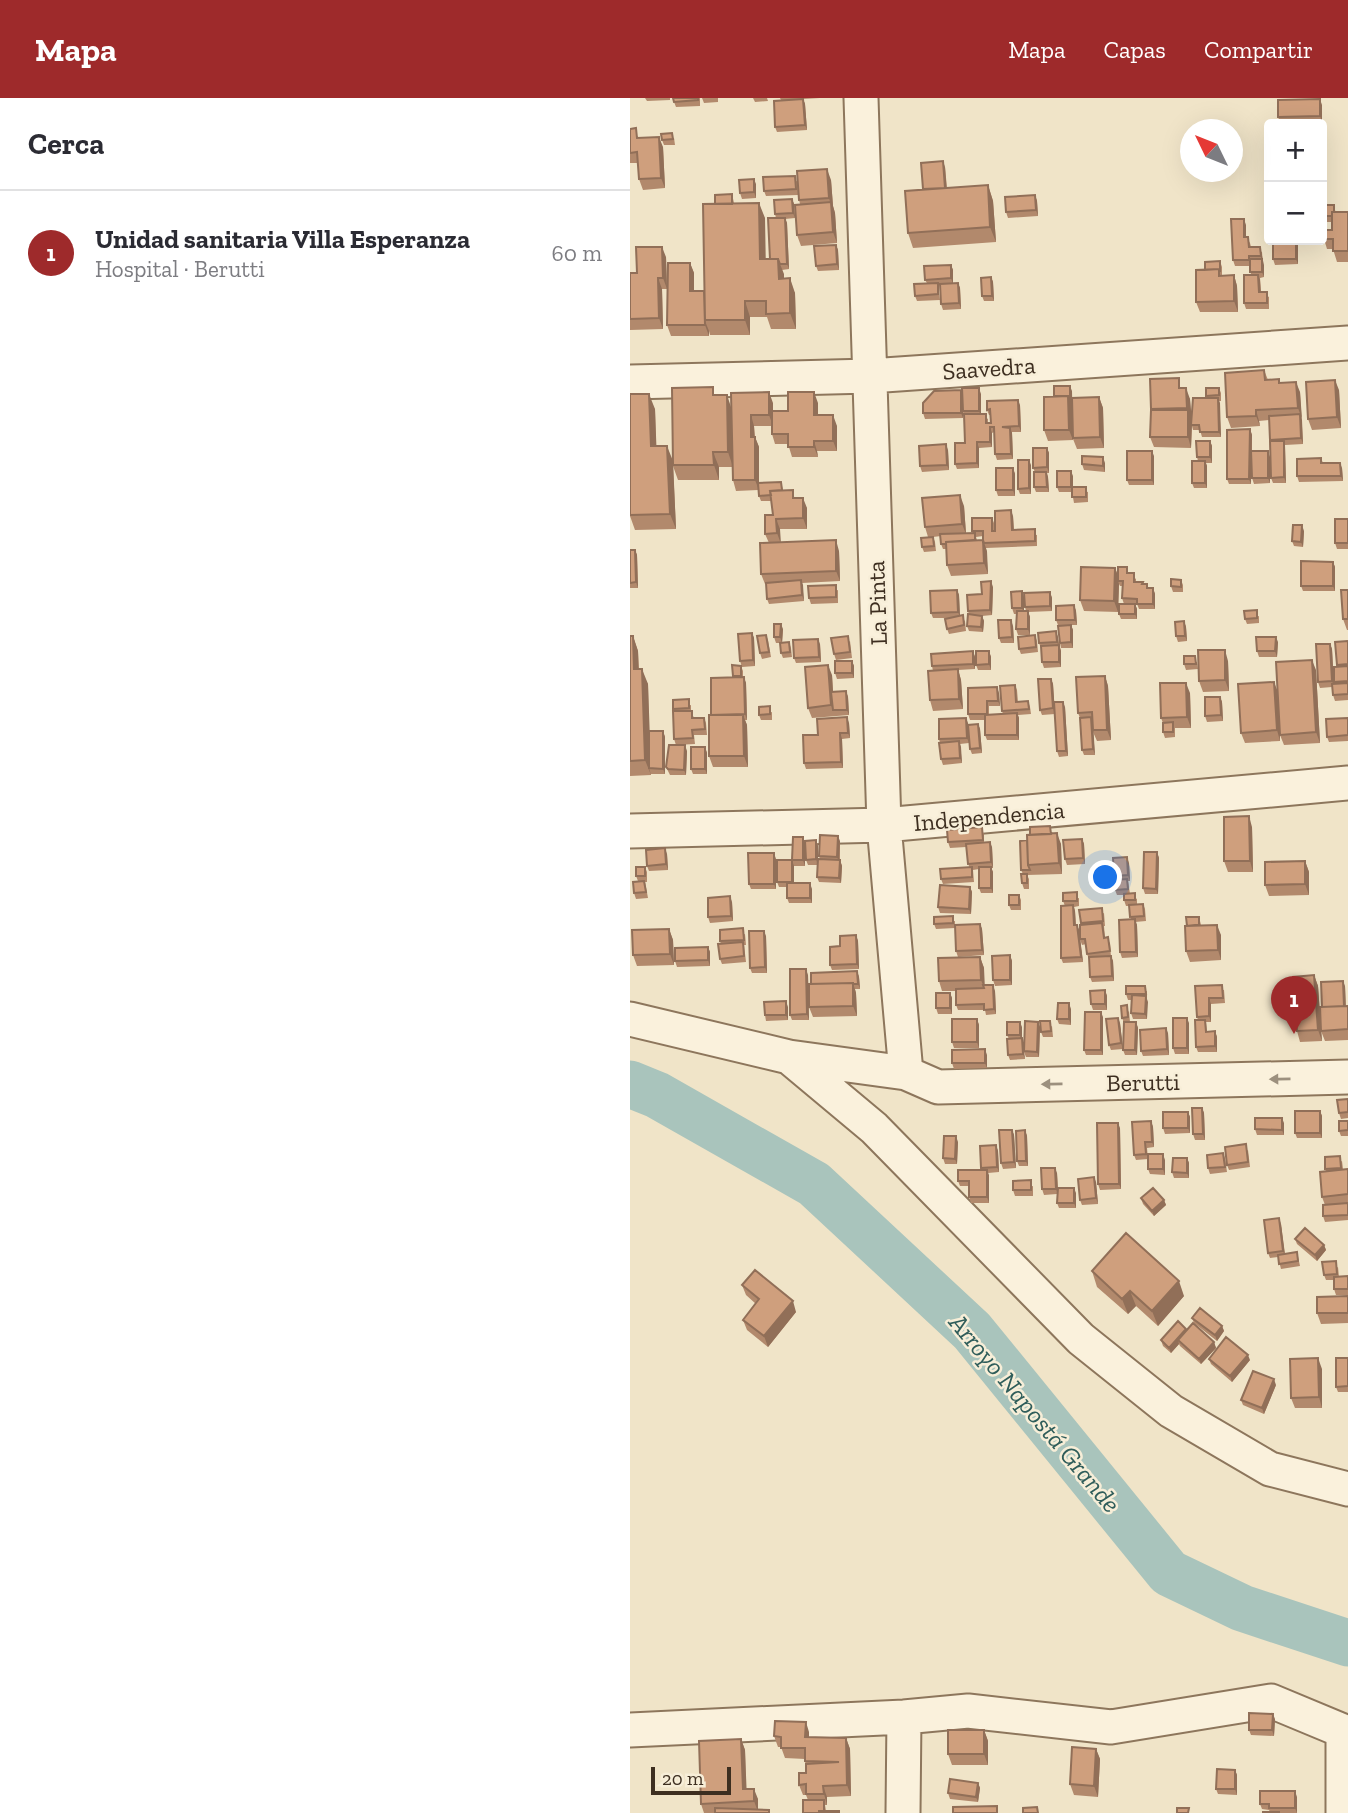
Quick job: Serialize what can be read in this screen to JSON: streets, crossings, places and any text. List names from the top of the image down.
{
  "streets": {
    "street": [
      "Saavedra",
      "La Pinta",
      "Independencia",
      "Berutti"
    ]
  },
  "crossings": [
    ["Saavedra", "La Pinta"],
    ["La Pinta", "Independencia"],
    ["La Pinta", "Berutti"]
  ],
  "one_way": ["Berutti"],
  "water": ["Arroyo Napostá Grande"],
  "scale_bar": "20 m",
  "north": "top left",
  "page": {
    "header": "Mapa",
    "nav": ["Mapa", "Capas", "Compartir"],
    "heading": "Cerca",
    "map_buttons": ["+", "−"],
    "list": [
      {
        "mark": "1",
        "name": "Unidad sanitaria Villa Esperanza",
        "note": "Hospital · Berutti",
        "value": "60 m"
      }
    ],
    "pins": "1",
    "scale": "20 m"
  }
}
